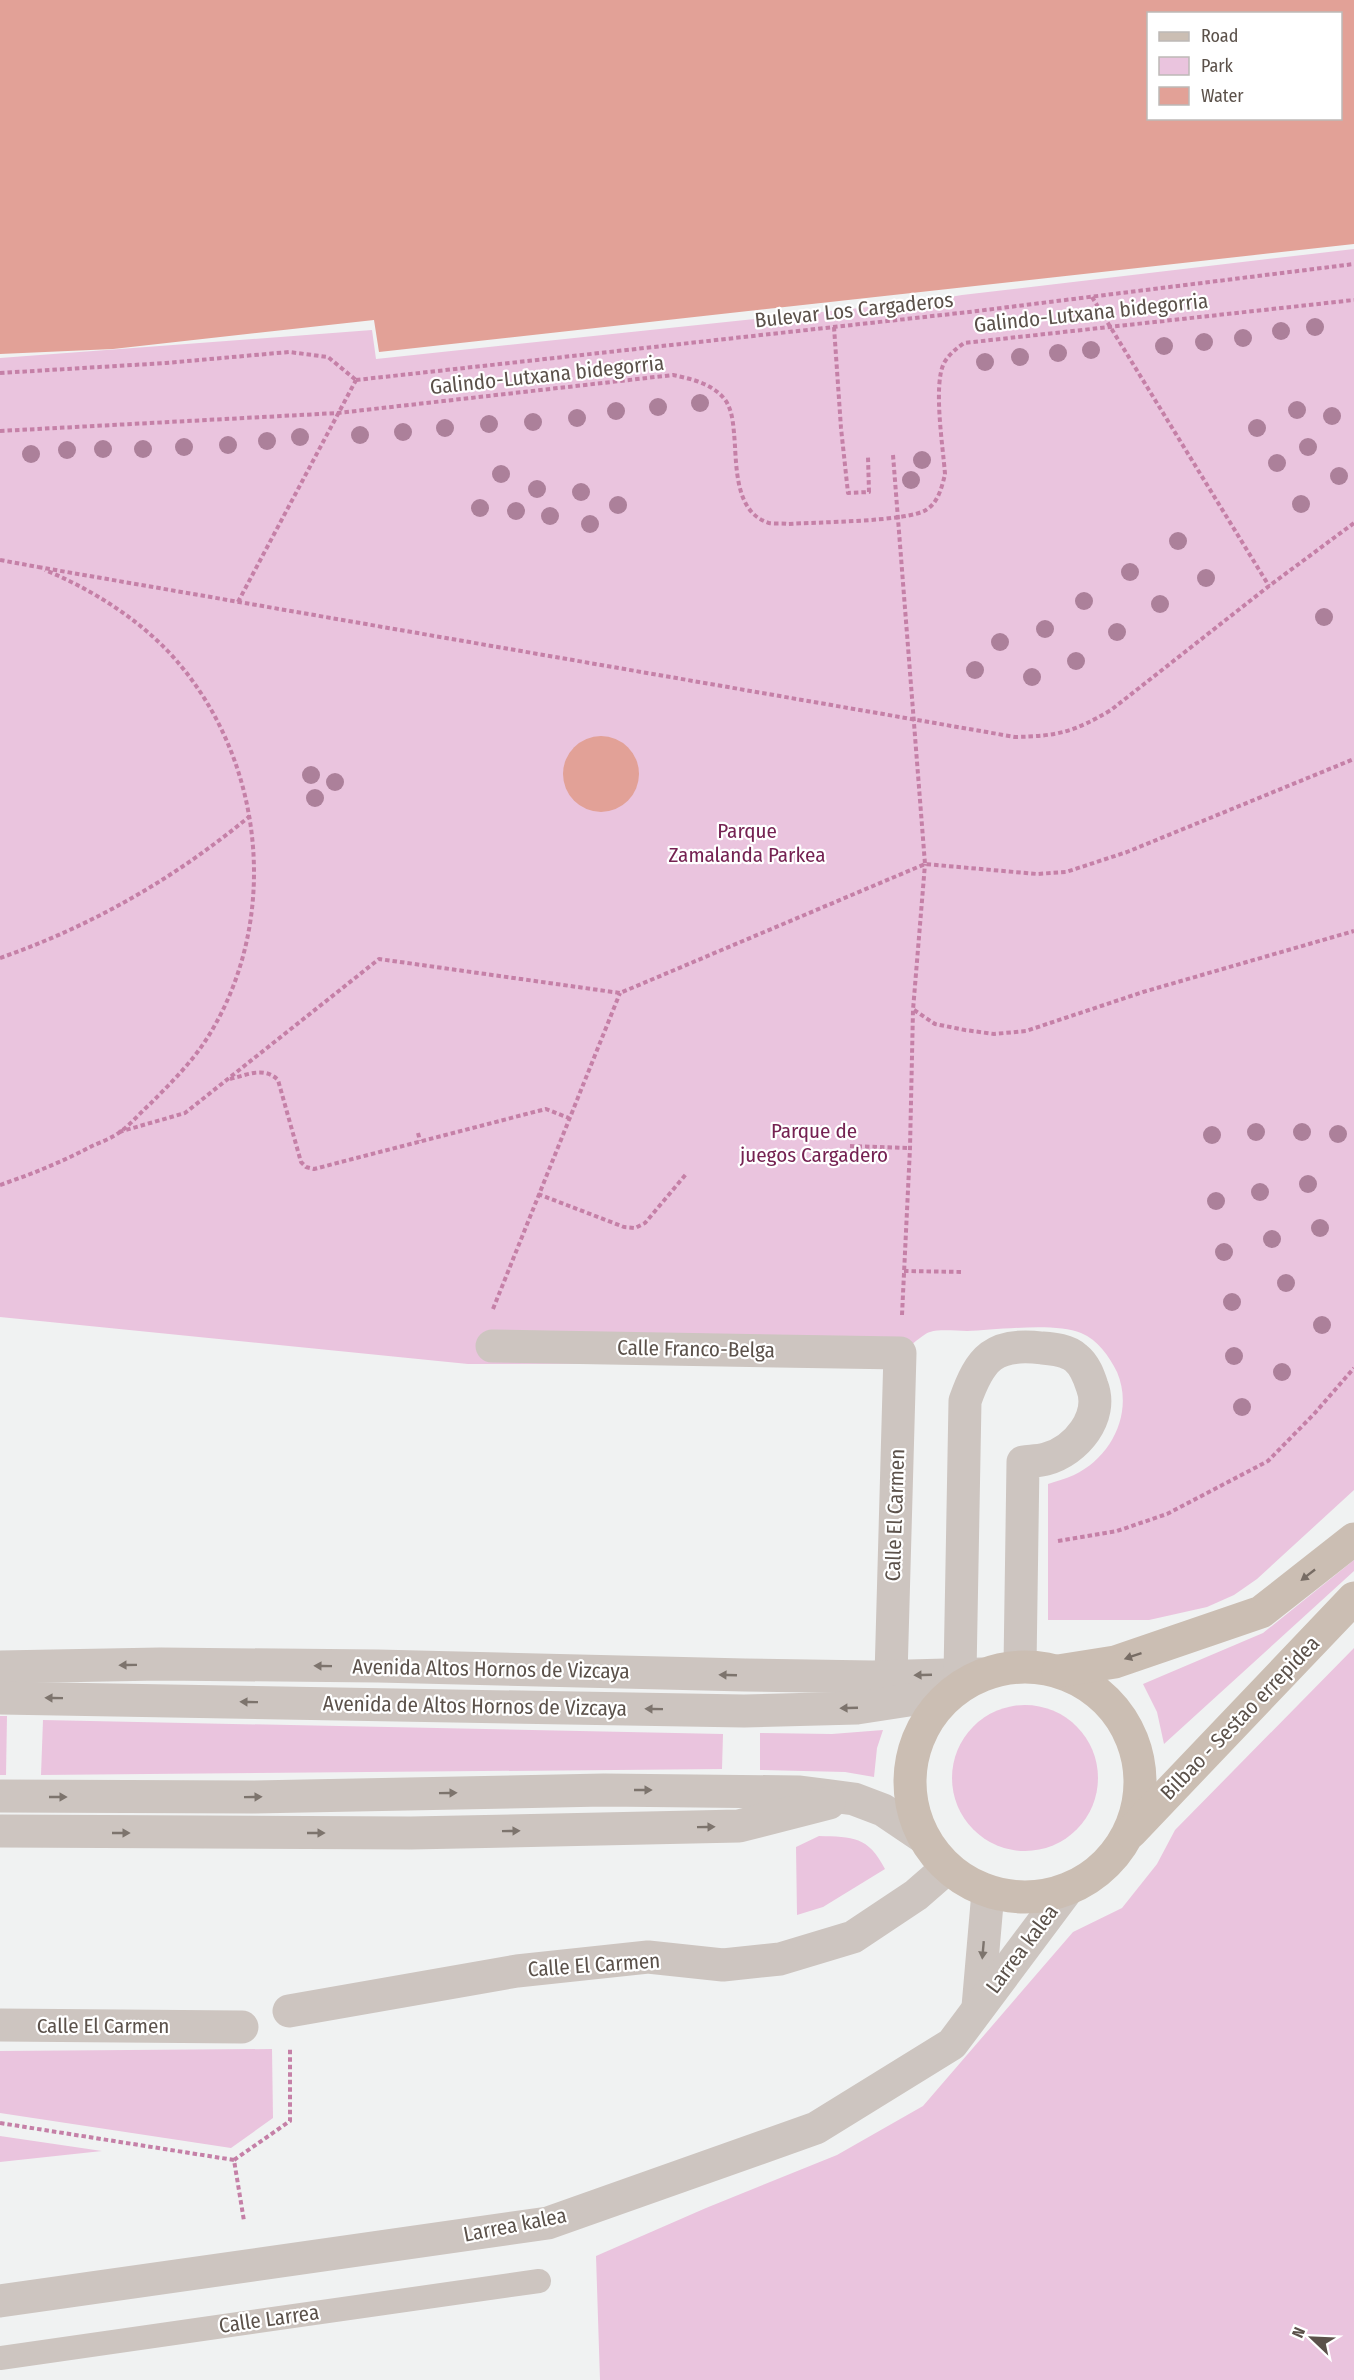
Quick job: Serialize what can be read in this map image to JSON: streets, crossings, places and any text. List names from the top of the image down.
{
  "streets": {
    "main road": ["Bilbao - Sestao errepidea"],
    "street": [
      "Calle Franco-Belga",
      "Calle El Carmen",
      "Avenida Altos Hornos de Vizcaya",
      "Avenida de Altos Hornos de Vizcaya",
      "Larrea kalea"
    ],
    "lane": ["Calle Larrea"],
    "path": ["Bulevar Los Cargaderos", "Galindo-Lutxana bidegorria"]
  },
  "crossings": [
    ["Calle Franco-Belga", "Calle El Carmen"],
    ["Calle El Carmen", "Avenida Altos Hornos de Vizcaya"],
    ["Avenida Altos Hornos de Vizcaya", "Avenida de Altos Hornos de Vizcaya"]
  ],
  "parks": ["Parque Zamalanda Parkea", "Parque de juegos Cargadero"],
  "legend": ["Road", "Park", "Water"],
  "north": "top left"
}
